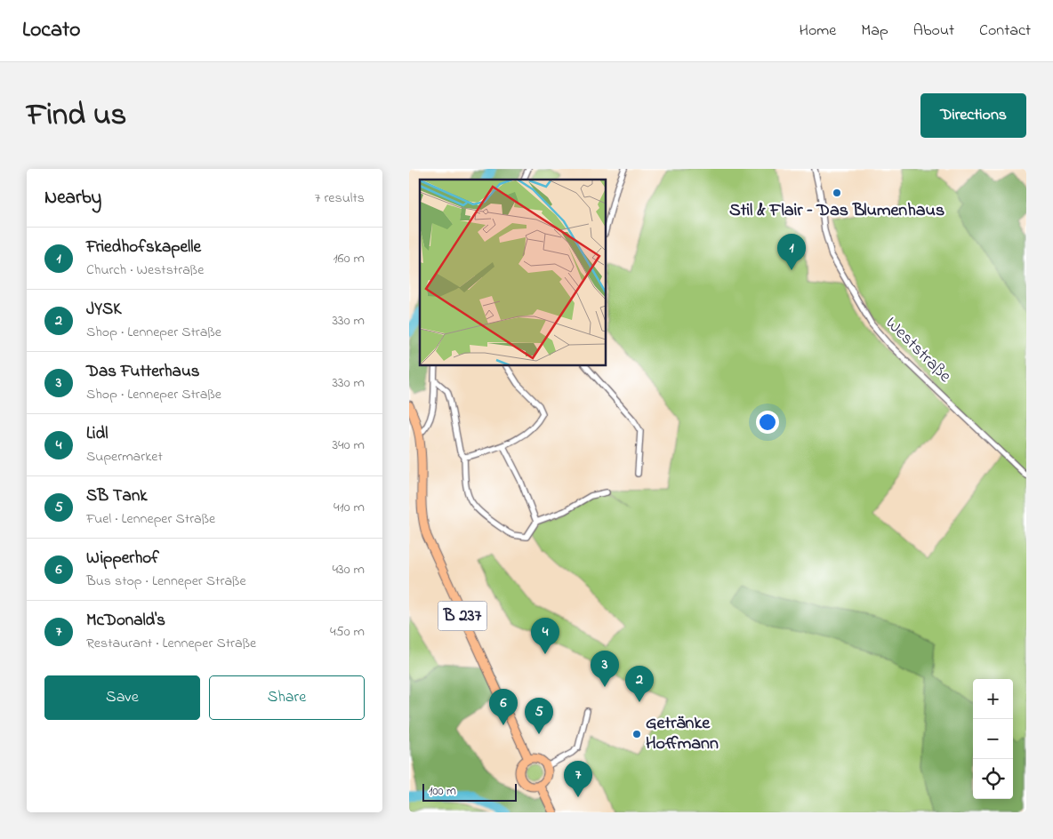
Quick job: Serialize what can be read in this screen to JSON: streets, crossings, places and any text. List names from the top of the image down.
{
  "streets": {
    "main road": ["B 237"],
    "street": ["Weststraße"]
  },
  "places": ["Stil & Flair – Das Blumenhaus", "Getränke Hoffmann"],
  "scale_bar": "100 m",
  "page": {
    "header": "Locato",
    "nav": [
      "Home",
      "Map",
      "About",
      "Contact"
    ],
    "title": "Find us",
    "buttons": [
      "Directions",
      ["Save", "Share"]
    ],
    "heading": ["Nearby", "7 results"],
    "list": [
      {
        "mark": "1",
        "name": "Friedhofskapelle",
        "note": "Church · Weststraße",
        "value": "160 m"
      },
      {
        "mark": "2",
        "name": "JYSK",
        "note": "Shop · Lenneper Straße",
        "value": "330 m"
      },
      {
        "mark": "3",
        "name": "Das Futterhaus",
        "note": "Shop · Lenneper Straße",
        "value": "330 m"
      },
      {
        "mark": "4",
        "name": "Lidl",
        "note": "Supermarket",
        "value": "340 m"
      },
      {
        "mark": "5",
        "name": "SB Tank",
        "note": "Fuel · Lenneper Straße",
        "value": "410 m"
      },
      {
        "mark": "6",
        "name": "Wipperhof",
        "note": "Bus stop · Lenneper Straße",
        "value": "430 m"
      },
      {
        "mark": "7",
        "name": "McDonald's",
        "note": "Restaurant · Lenneper Straße",
        "value": "450 m"
      }
    ],
    "pins": [
      "1",
      "4",
      "3",
      "2",
      "6",
      "5",
      "7"
    ],
    "map_buttons": ["+", "−"],
    "scale": "100 m"
  }
}
